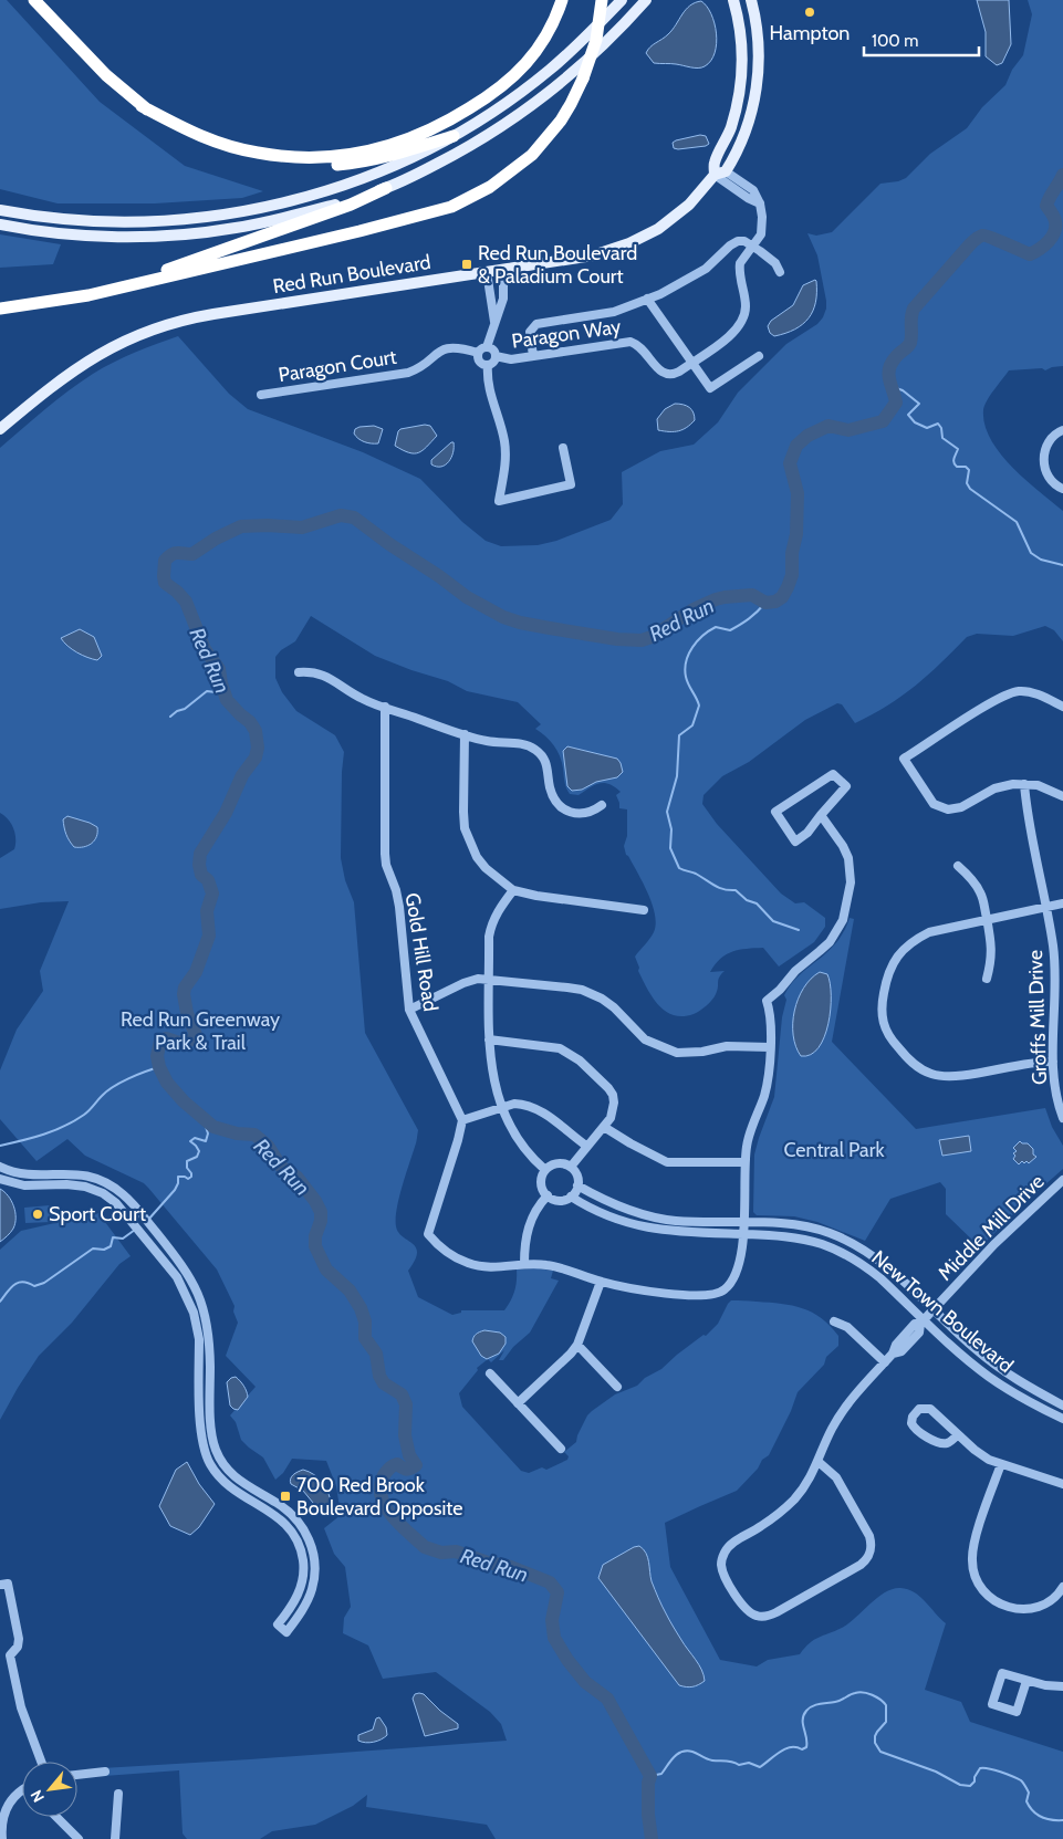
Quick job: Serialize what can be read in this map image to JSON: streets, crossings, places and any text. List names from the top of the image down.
{
  "streets": {
    "main road": ["Red Run Boulevard"],
    "street": [
      "Paragon Way",
      "Paragon Court",
      "Gold Hill Road",
      "Groffs Mill Drive",
      "Middle Mill Drive",
      "New Town Boulevard"
    ]
  },
  "crossings": [
    ["Paragon Way", "Paragon Court"],
    ["Middle Mill Drive", "New Town Boulevard"]
  ],
  "water": ["Red Run"],
  "parks": ["Red Run Greenway Park & Trail", "Central Park"],
  "places": {
    "other": ["Hampton", "Sport Court"],
    "transit": ["Red Run Boulevard & Paladium Court", "700 Red Brook Boulevard Opposite"]
  },
  "scale_bar": "100 m",
  "north": "bottom left"
}
